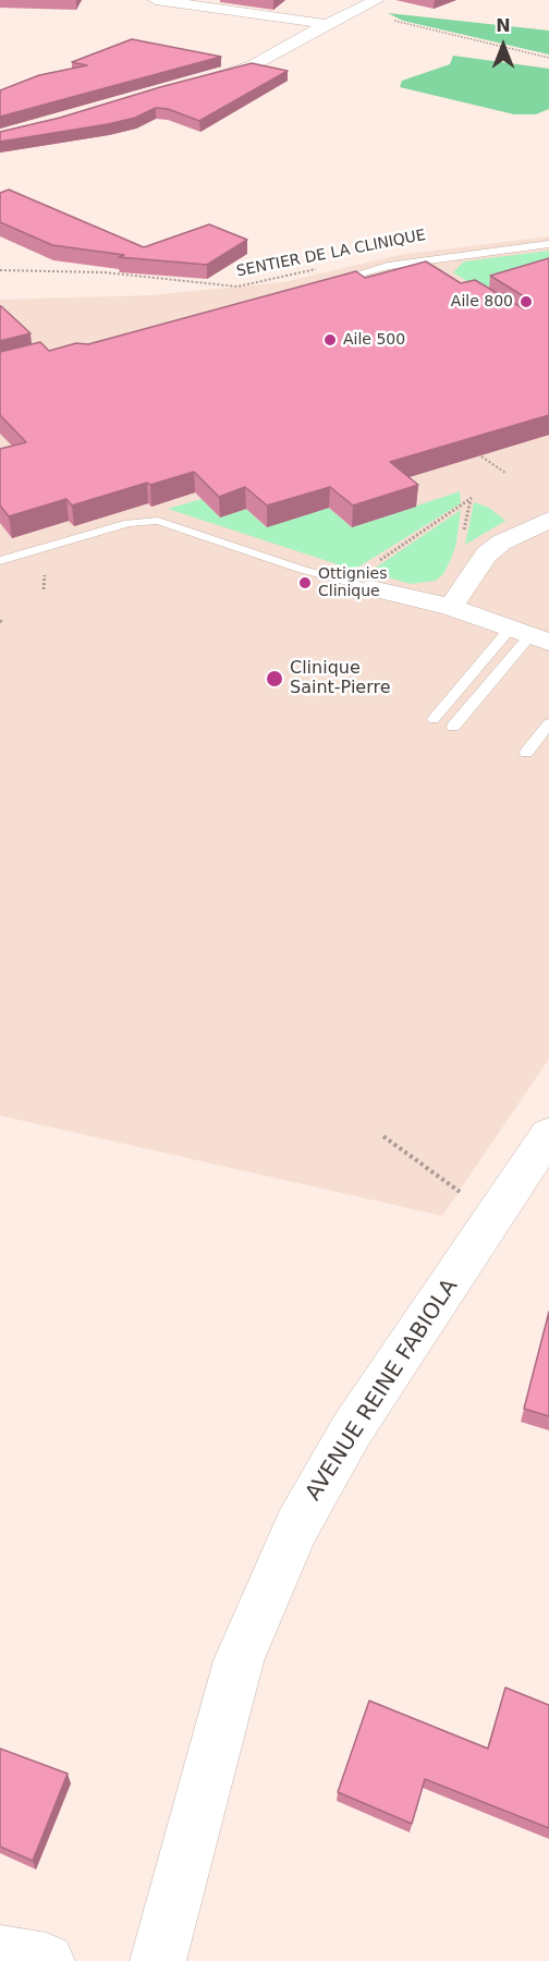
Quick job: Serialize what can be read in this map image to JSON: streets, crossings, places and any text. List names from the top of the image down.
{
  "streets": {
    "street": ["AVENUE REINE FABIOLA"],
    "path": ["SENTIER DE LA CLINIQUE"]
  },
  "places": [
    "Aile 800",
    "Aile 500",
    "Ottignies Clinique",
    "Clinique Saint-Pierre"
  ],
  "north": "top"
}
